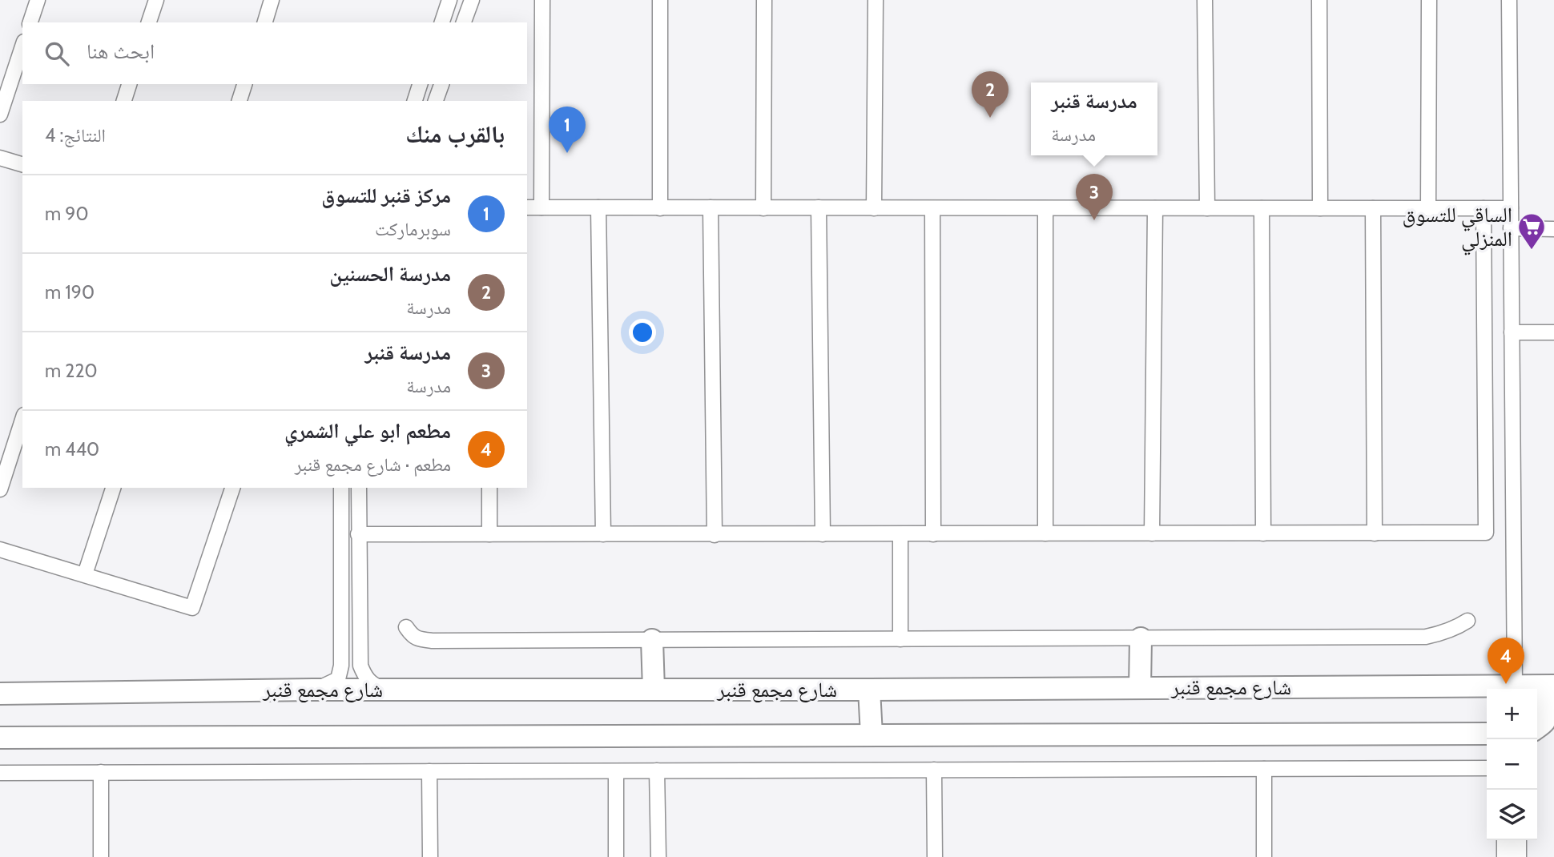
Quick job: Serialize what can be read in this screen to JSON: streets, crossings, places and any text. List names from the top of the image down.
{
  "streets": {
    "main road": ["شارع مجمع قنبر"]
  },
  "places": {
    "supermarket": ["الساقي للتسوق المنزلي"]
  },
  "page": {
    "search": "ابحث هنا",
    "pins": [
      "2",
      "1",
      "3",
      "4"
    ],
    "popup": ["مدرسة قنبر", "مدرسة"],
    "heading": ["بالقرب منك", "النتائج: 4"],
    "list": [
      {
        "mark": "1",
        "name": "مركز قنبر للتسوق",
        "note": "سوبرماركت",
        "value": "90 m"
      },
      {
        "mark": "2",
        "name": "مدرسة الحسنين",
        "note": "مدرسة",
        "value": "190 m"
      },
      {
        "mark": "3",
        "name": "مدرسة قنبر",
        "note": "مدرسة",
        "value": "220 m"
      },
      {
        "mark": "4",
        "name": "مطعم ابو علي الشمري",
        "note": "مطعم · شارع مجمع قنبر",
        "value": "440 m"
      }
    ],
    "map_buttons": ["+", "−"]
  }
}
